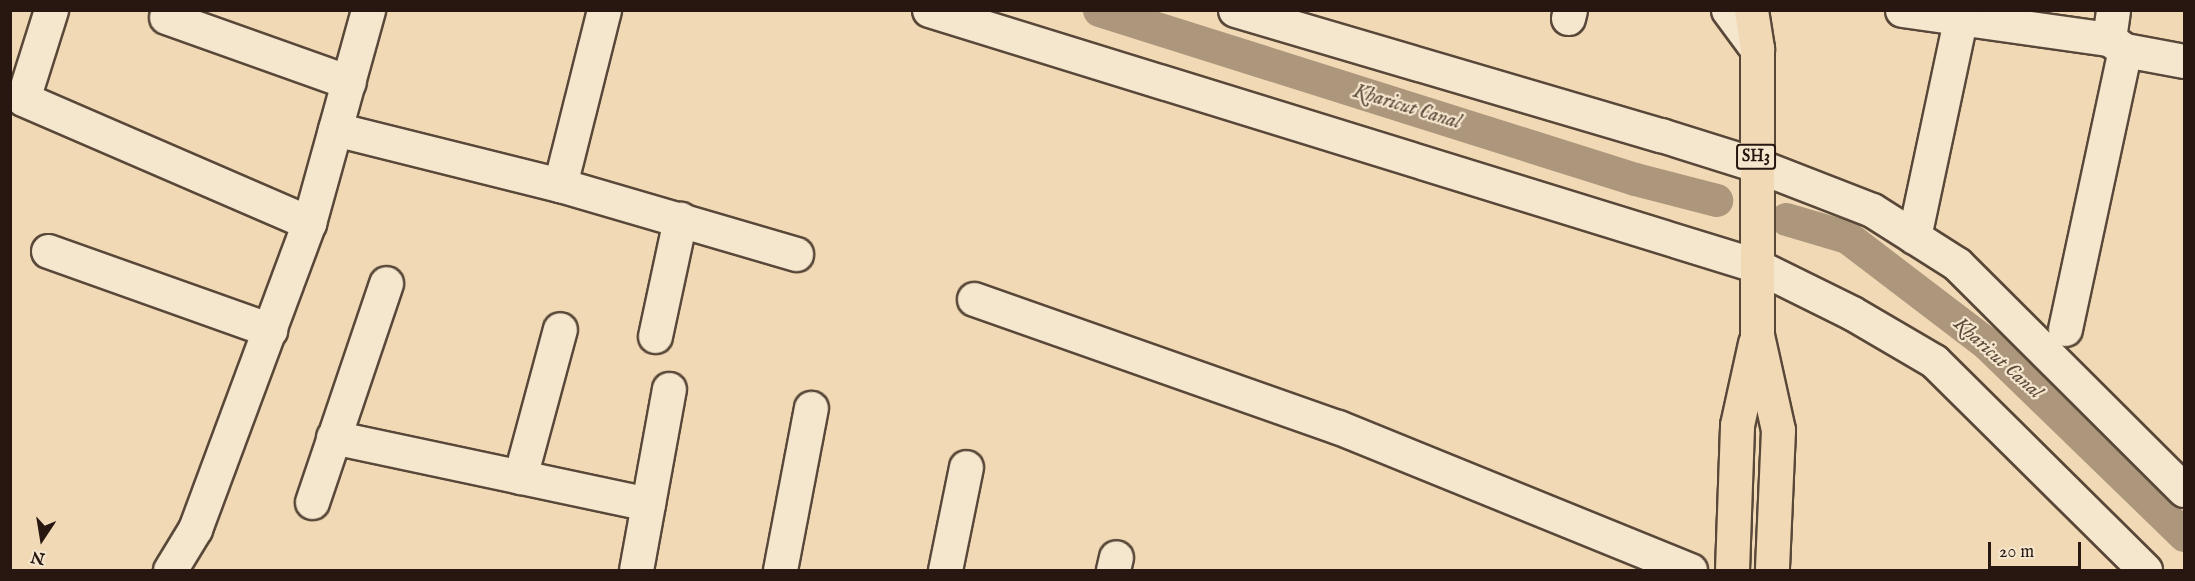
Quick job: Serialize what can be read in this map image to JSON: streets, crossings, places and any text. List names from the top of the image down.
{
  "streets": {
    "main road": ["SH3"]
  },
  "water": ["Kharicut Canal"],
  "scale_bar": "20 m",
  "north": "bottom"
}
